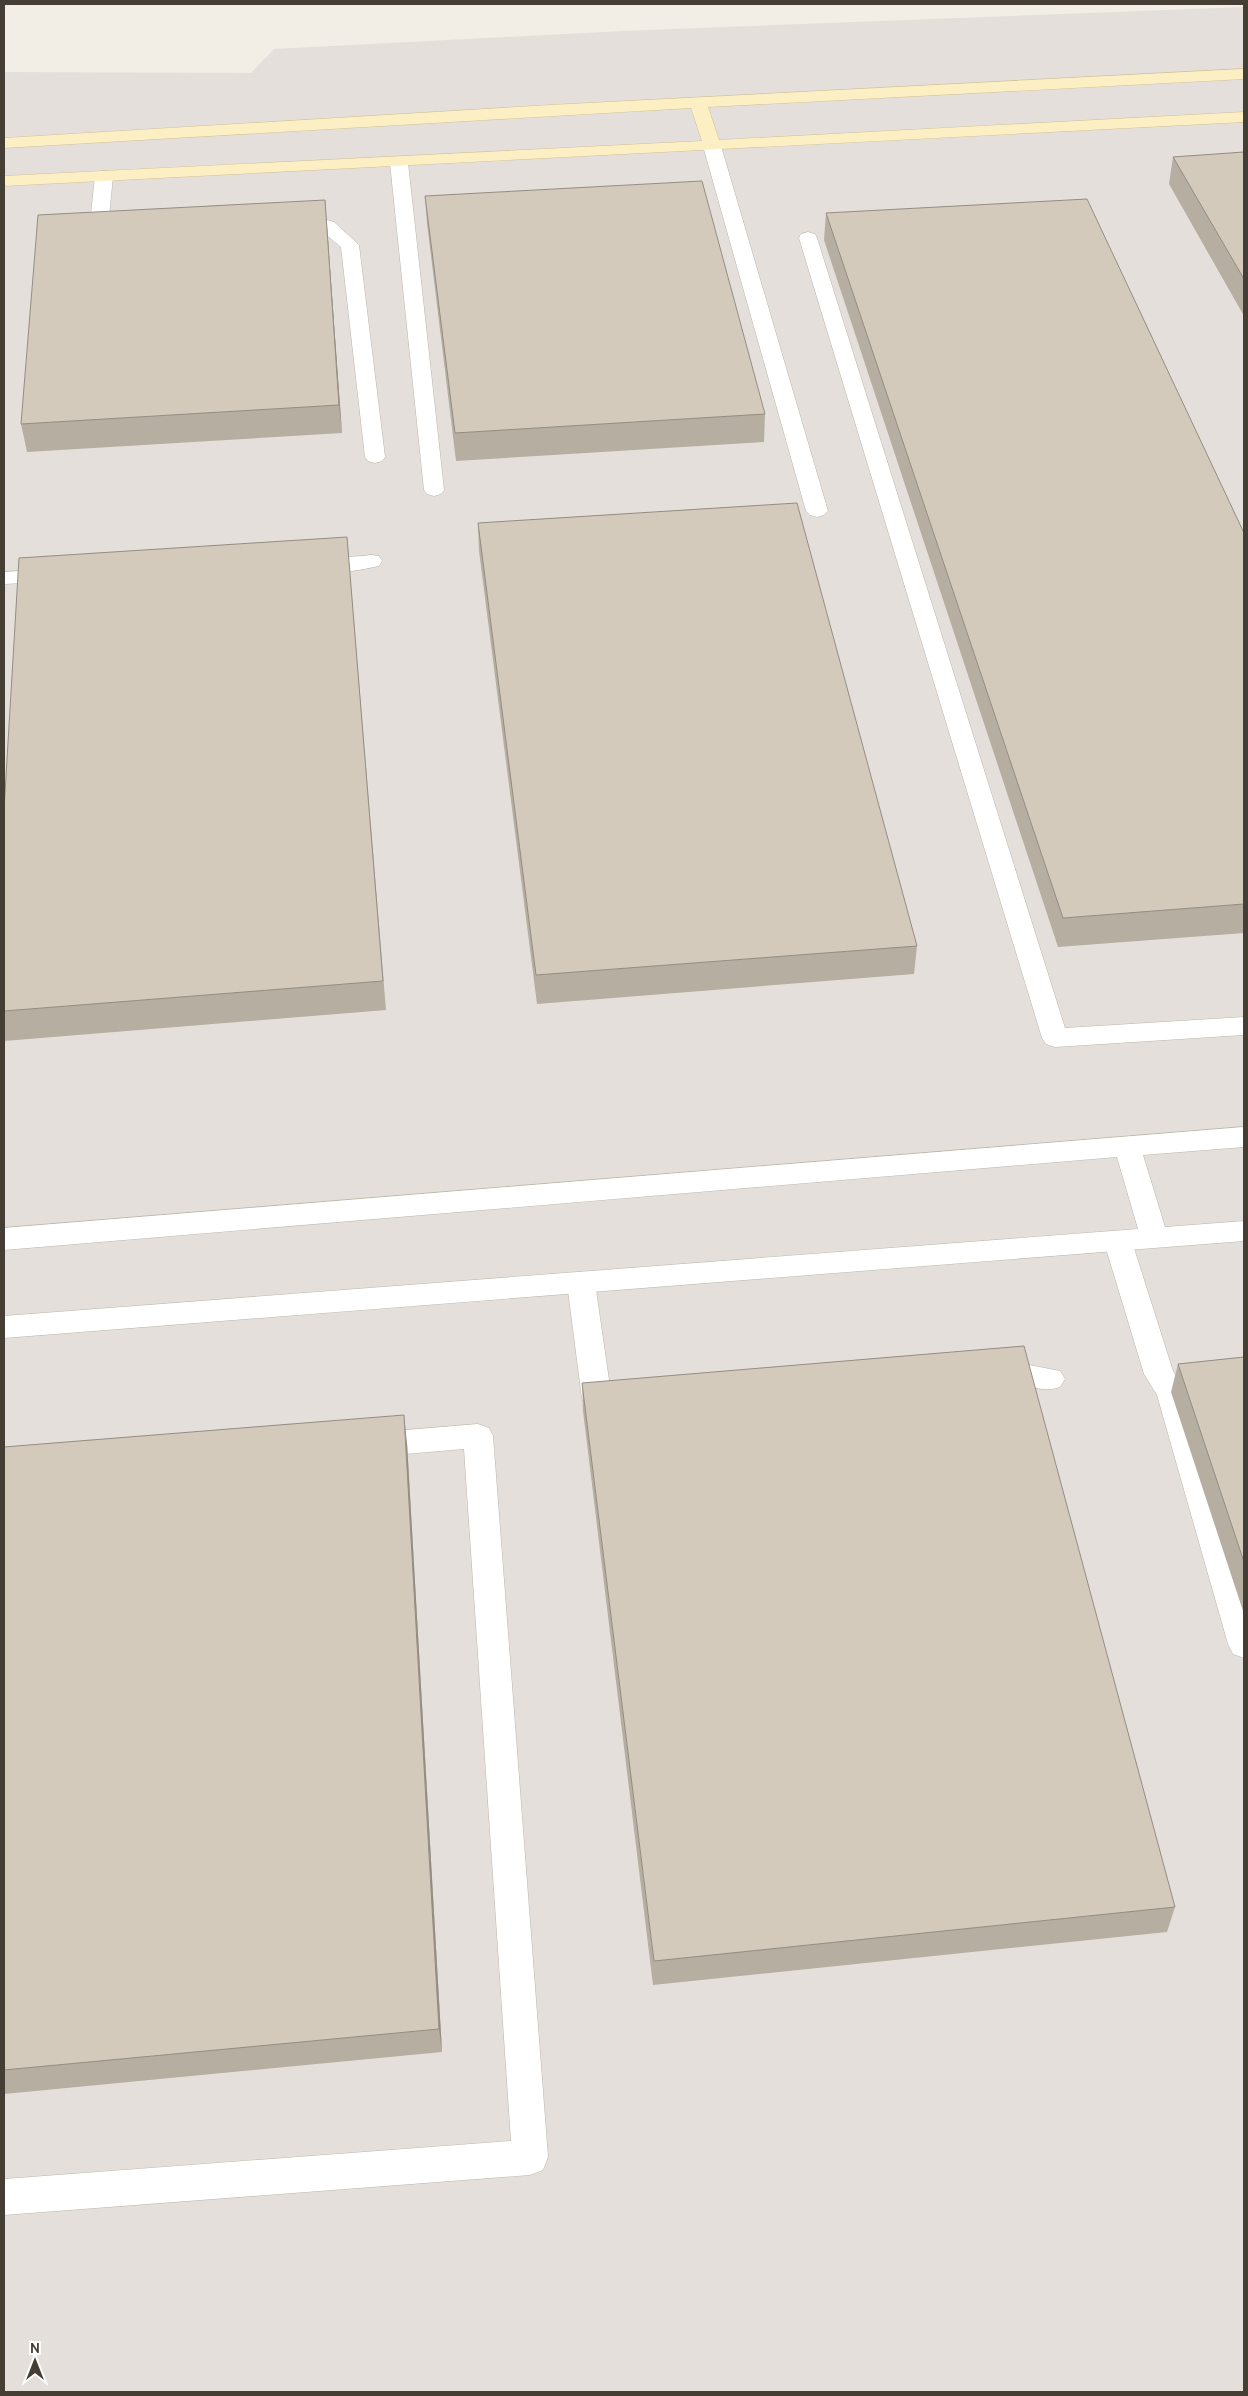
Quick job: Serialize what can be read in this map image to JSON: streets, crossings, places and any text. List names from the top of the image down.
{
  "north": "top"
}
